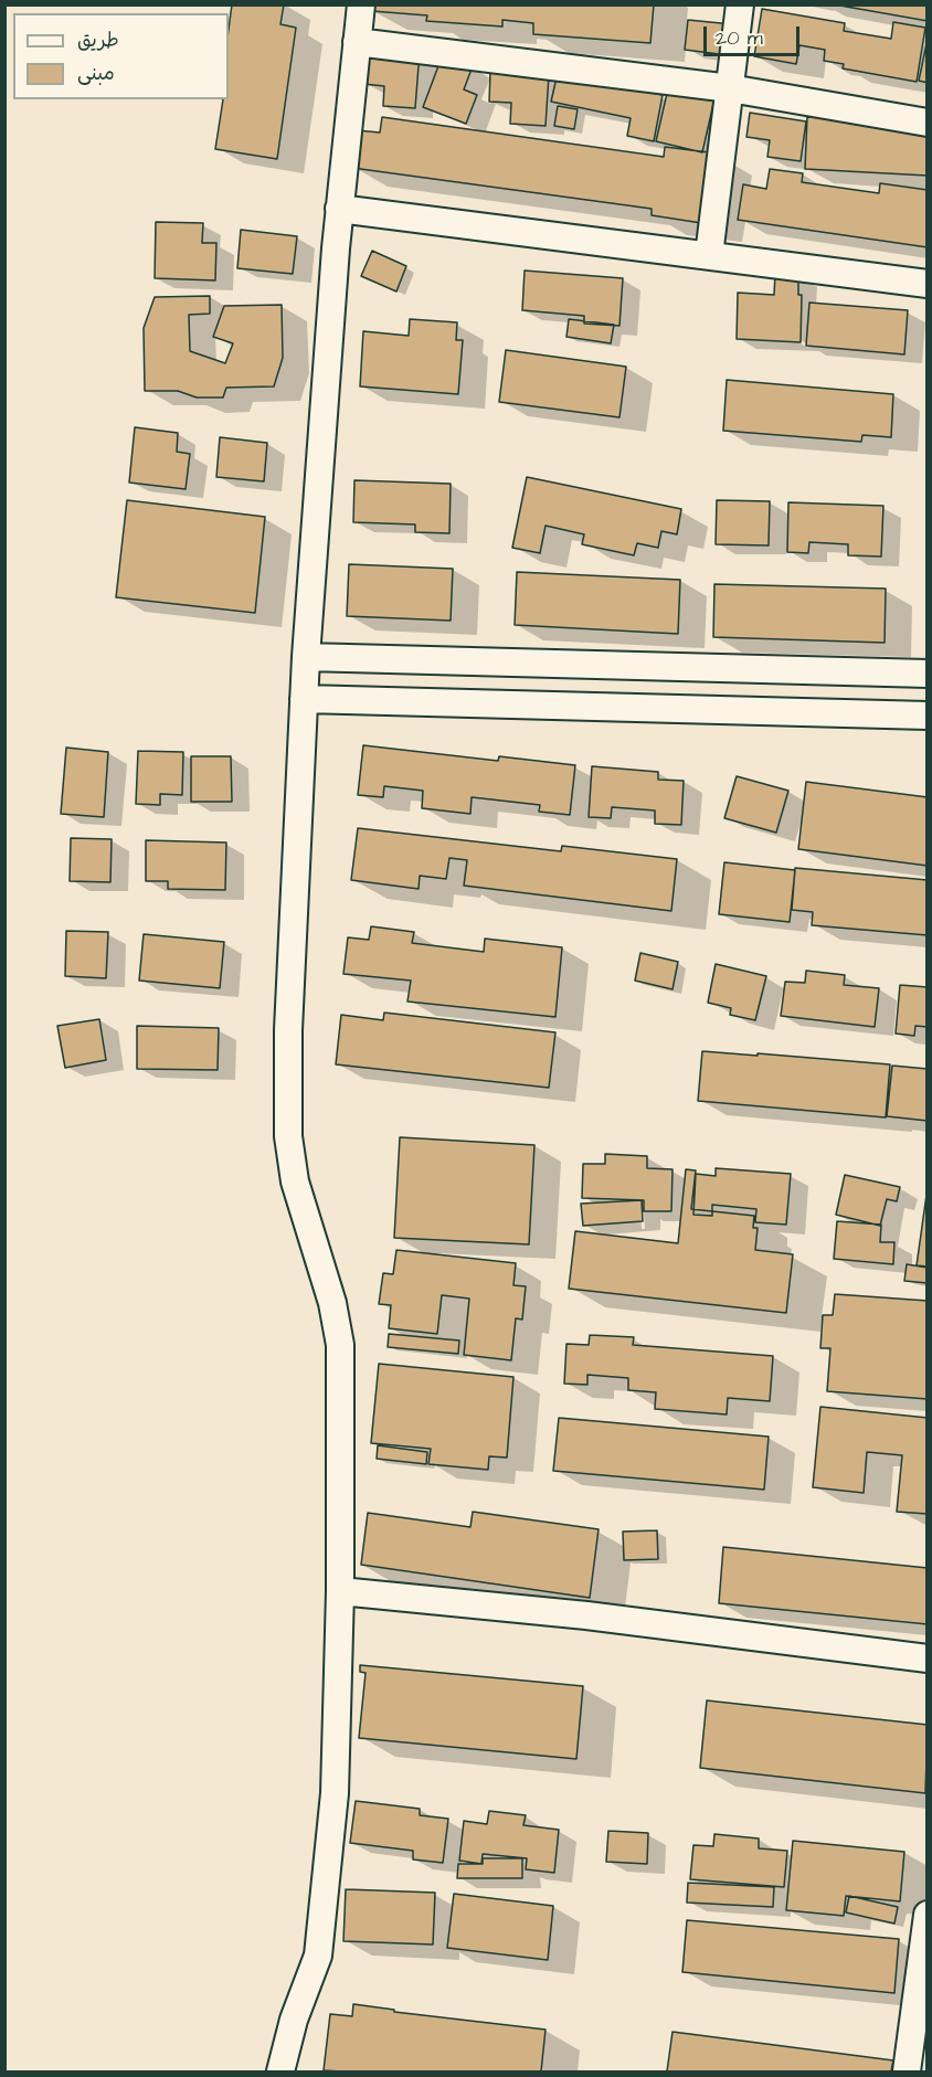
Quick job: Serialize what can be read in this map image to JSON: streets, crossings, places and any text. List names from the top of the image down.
{
  "legend": ["طريق", "مبنى"],
  "scale_bar": "20 m"
}
